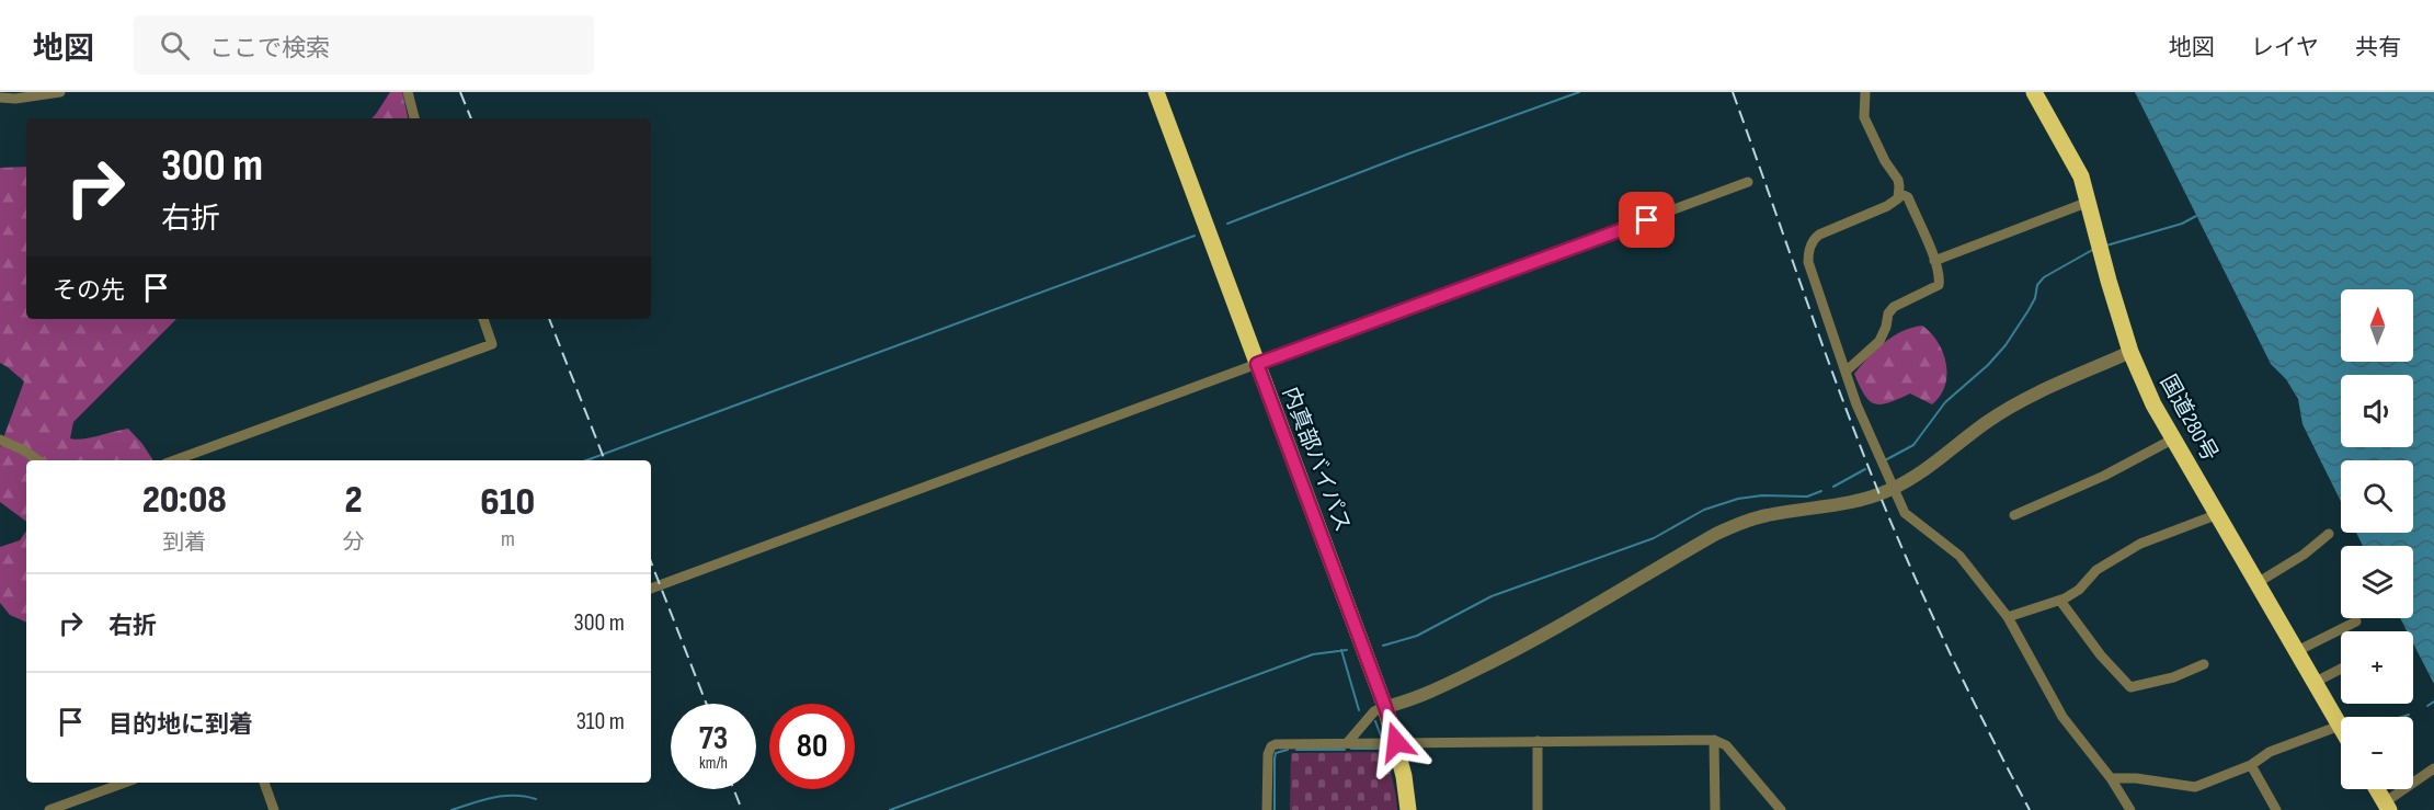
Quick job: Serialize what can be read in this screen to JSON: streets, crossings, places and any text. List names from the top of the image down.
{
  "streets": {
    "highway": ["国道280号", "内真部バイパス"]
  },
  "north": "top",
  "page": {
    "header": "地図",
    "search": "ここで検索",
    "nav": ["地図", "レイヤ", "共有"],
    "turn": ["300 m", "右折"],
    "then": "その先",
    "map_buttons": ["+", "−"],
    "eta": [
      "20:08",
      "到着",
      "2",
      "分",
      "610",
      "m"
    ],
    "list": [
      {
        "name": "右折",
        "value": "300 m"
      },
      {
        "name": "目的地に到着",
        "value": "310 m"
      }
    ],
    "speed": "73 km/h",
    "limit": "80"
  }
}
